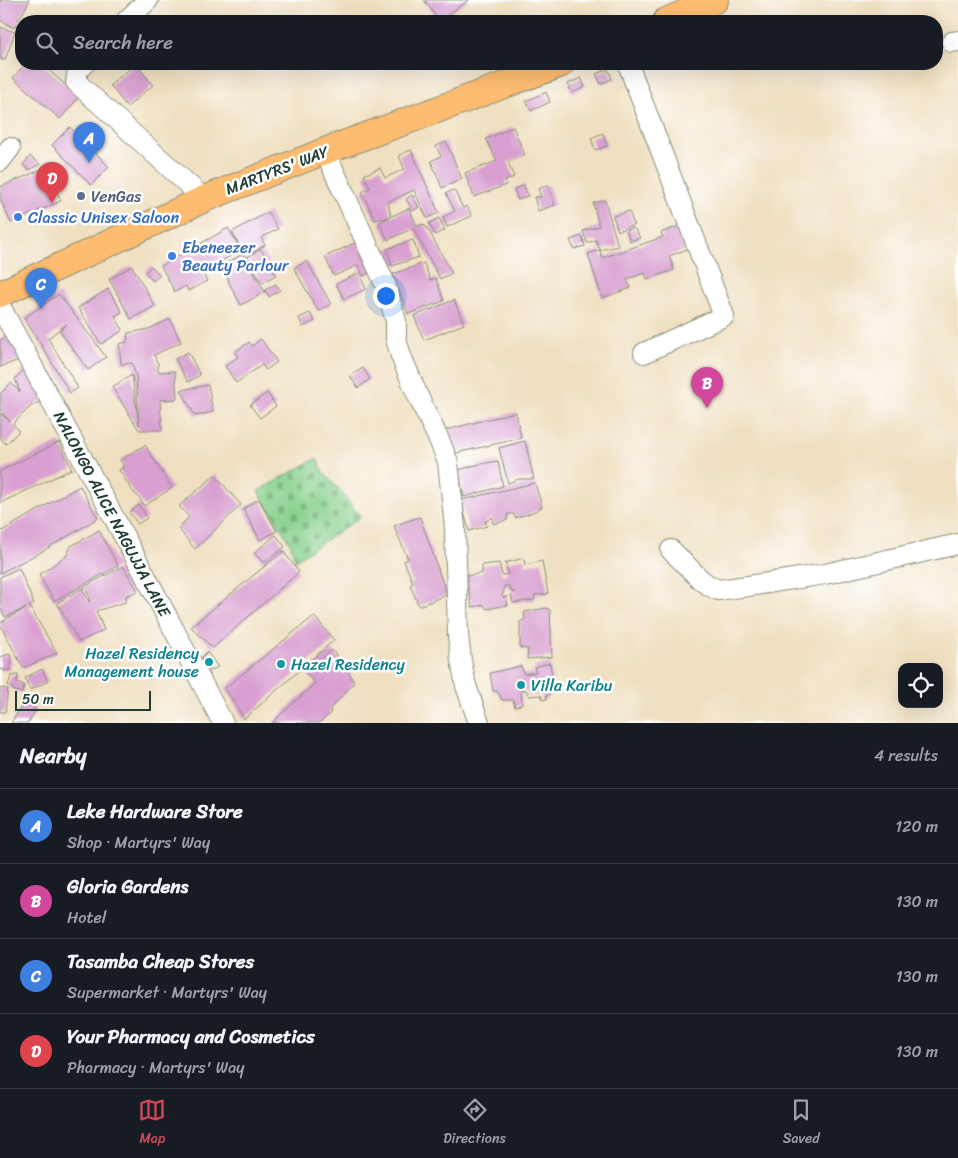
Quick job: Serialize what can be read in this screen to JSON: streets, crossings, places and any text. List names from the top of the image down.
{
  "streets": {
    "main road": ["MARTYRS' WAY"],
    "street": ["NALONGO ALICE NAGUJJA LANE"]
  },
  "places": [
    "VenGas",
    "Classic Unisex Saloon",
    "Ebeneezer Beauty Parlour",
    "Hazel Residency Management house",
    "Hazel Residency",
    "Villa Karibu"
  ],
  "scale_bar": "50 m",
  "page": {
    "search": "Search here",
    "pins": [
      "A",
      "D",
      "C",
      "B"
    ],
    "scale": "50 m",
    "heading": ["Nearby", "4 results"],
    "list": [
      {
        "mark": "A",
        "name": "Leke Hardware Store",
        "note": "Shop · Martyrs' Way",
        "value": "120 m"
      },
      {
        "mark": "B",
        "name": "Gloria Gardens",
        "note": "Hotel",
        "value": "130 m"
      },
      {
        "mark": "C",
        "name": "Tasamba Cheap Stores",
        "note": "Supermarket · Martyrs' Way",
        "value": "130 m"
      },
      {
        "mark": "D",
        "name": "Your Pharmacy and Cosmetics",
        "note": "Pharmacy · Martyrs' Way",
        "value": "130 m"
      }
    ],
    "nav": ["Map", "Directions", "Saved"]
  }
}
